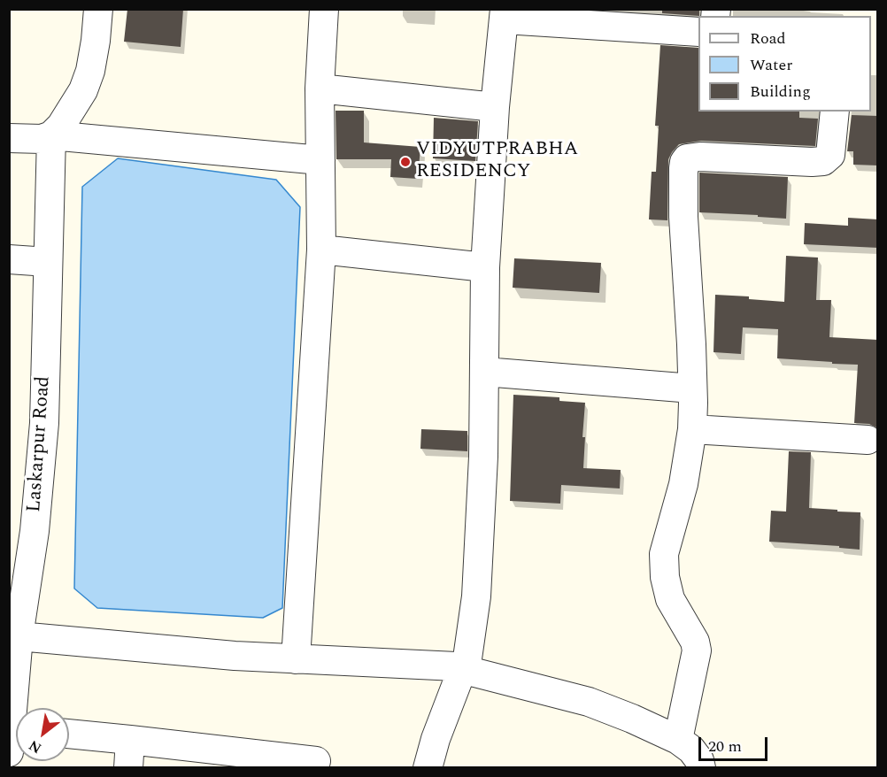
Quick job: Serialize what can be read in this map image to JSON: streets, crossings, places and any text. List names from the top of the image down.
{
  "streets": {
    "street": ["Laskarpur Road"]
  },
  "places": ["VIDYUTPRABHA RESIDENCY"],
  "legend": ["Road", "Water", "Building"],
  "scale_bar": "20 m",
  "north": "bottom left"
}
